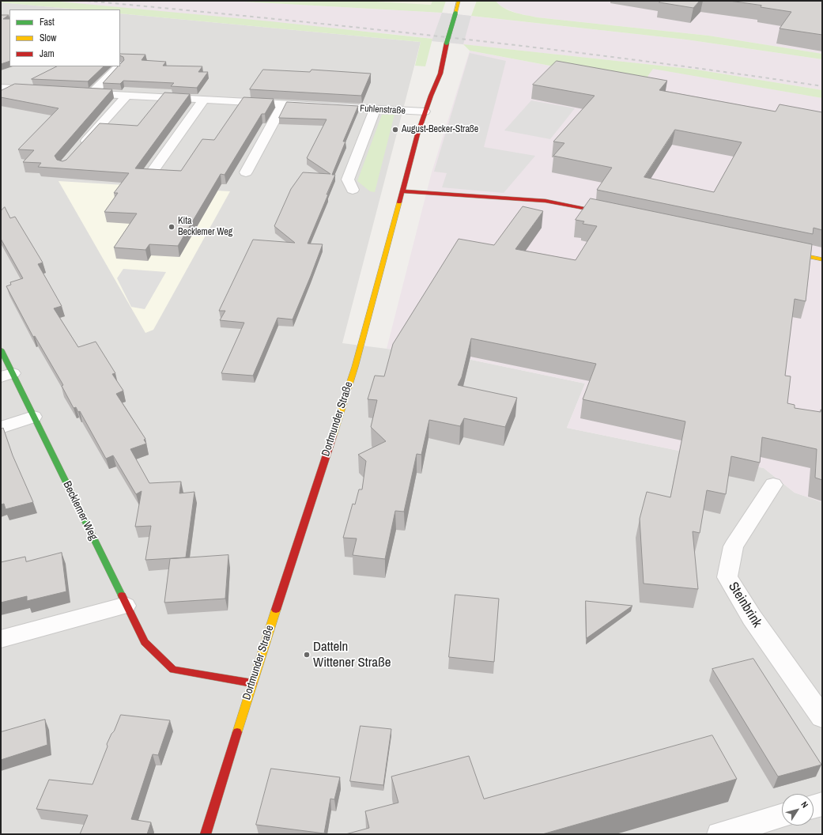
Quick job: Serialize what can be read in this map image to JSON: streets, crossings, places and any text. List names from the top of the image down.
{
  "streets": {
    "main road": ["Dortmunder Straße", "Becklemer Weg"],
    "street": ["Fuhlenstraße", "Steinbrink"]
  },
  "crossings": [
    ["Fuhlenstraße", "Dortmunder Straße"],
    ["Dortmunder Straße", "Becklemer Weg"]
  ],
  "places": ["August-Becker-Straße", "Kita Becklemer Weg", "Datteln Wittener Straße"],
  "legend": ["Fast", "Slow", "Jam"],
  "north": "top right"
}
